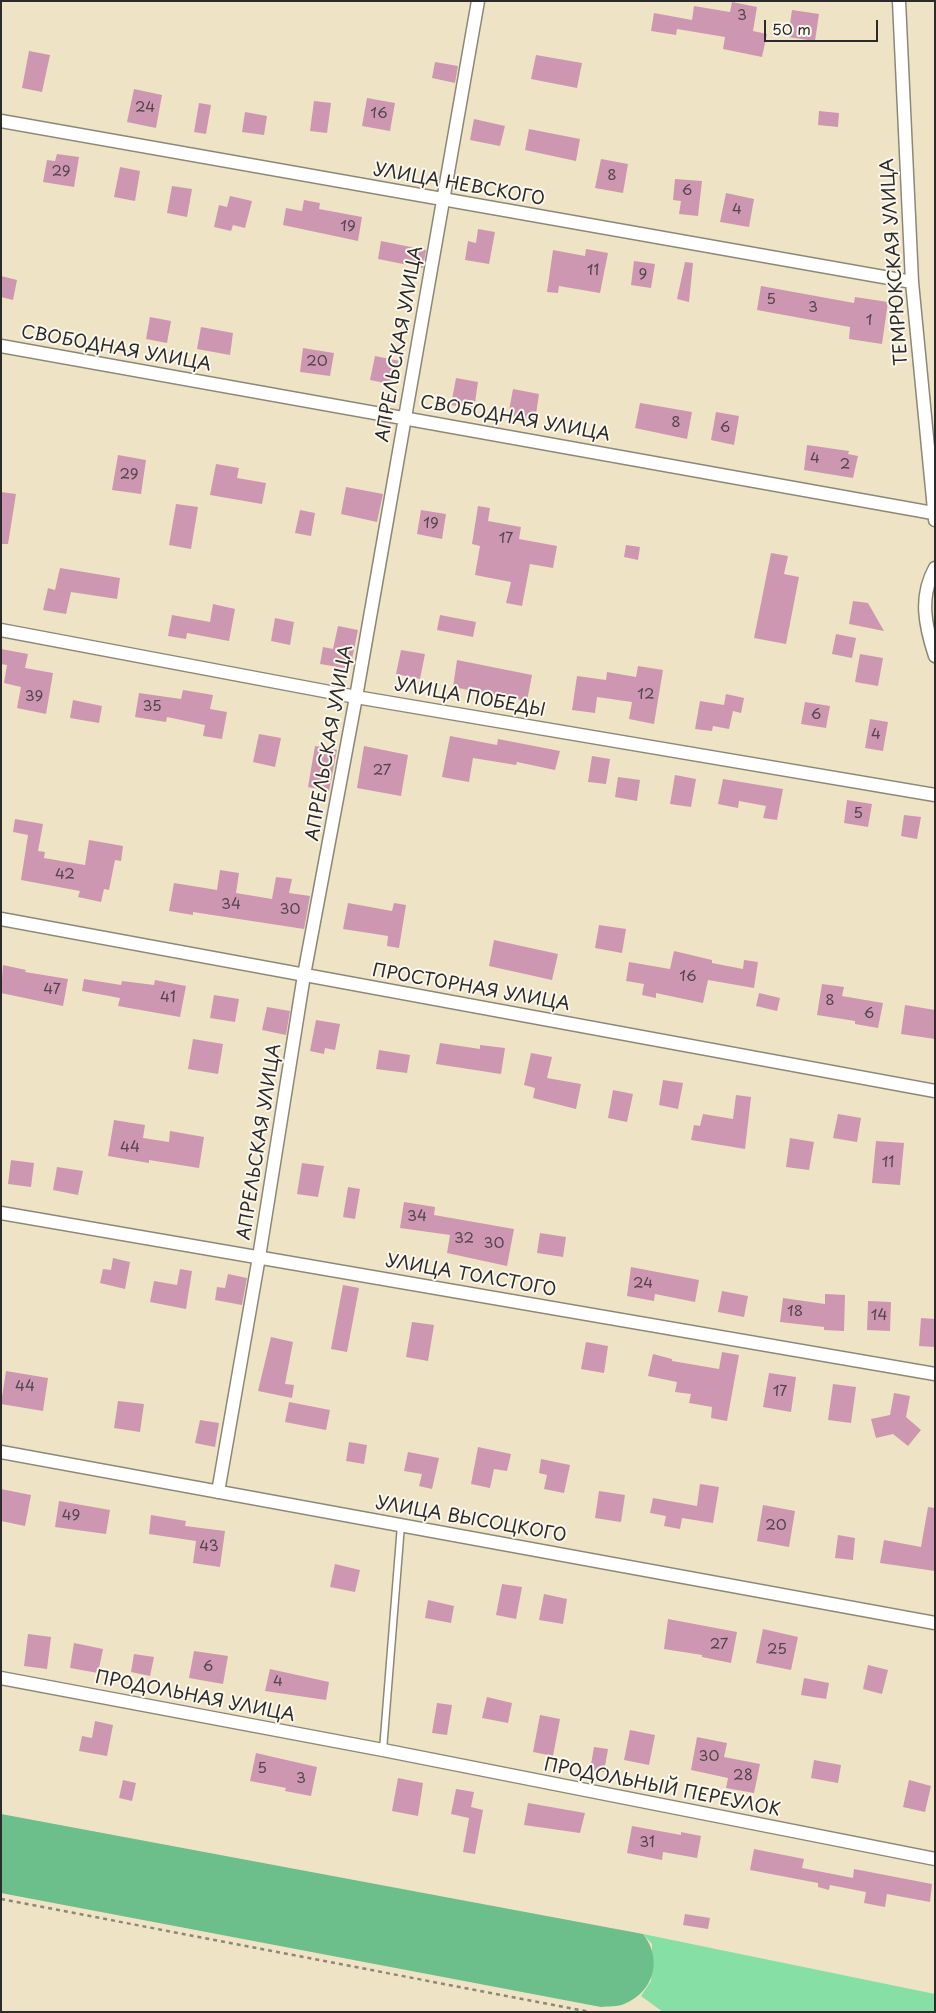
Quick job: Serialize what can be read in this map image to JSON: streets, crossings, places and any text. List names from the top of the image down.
{
  "streets": {
    "street": [
      "УЛИЦА НЕВСКОГО",
      "ТЕМРЮКСКАЯ УЛИЦА",
      "АПРЕЛЬСКАЯ УЛИЦА",
      "СВОБОДНАЯ УЛИЦА",
      "УЛИЦА ПОБЕДЫ",
      "ПРОСТОРНАЯ УЛИЦА",
      "УЛИЦА ТОЛСТОГО",
      "УЛИЦА ВЫСОЦКОГО",
      "ПРОДОЛЬНАЯ УЛИЦА",
      "ПРОДОЛЬНЫЙ ПЕРЕУЛОК"
    ]
  },
  "crossings": [
    ["УЛИЦА НЕВСКОГО", "ТЕМРЮКСКАЯ УЛИЦА"],
    ["УЛИЦА НЕВСКОГО", "АПРЕЛЬСКАЯ УЛИЦА"],
    ["ТЕМРЮКСКАЯ УЛИЦА", "СВОБОДНАЯ УЛИЦА"],
    ["АПРЕЛЬСКАЯ УЛИЦА", "СВОБОДНАЯ УЛИЦА"],
    ["АПРЕЛЬСКАЯ УЛИЦА", "УЛИЦА ПОБЕДЫ"],
    ["АПРЕЛЬСКАЯ УЛИЦА", "ПРОСТОРНАЯ УЛИЦА"],
    ["АПРЕЛЬСКАЯ УЛИЦА", "УЛИЦА ТОЛСТОГО"],
    ["АПРЕЛЬСКАЯ УЛИЦА", "УЛИЦА ВЫСОЦКОГО"],
    ["ПРОДОЛЬНАЯ УЛИЦА", "ПРОДОЛЬНЫЙ ПЕРЕУЛОК"]
  ],
  "house_numbers": [
    "3",
    "24",
    "16",
    "29",
    "8",
    "6",
    "4",
    "19",
    "11",
    "9",
    "5",
    "3",
    "1",
    "20",
    "8",
    "6",
    "4",
    "2",
    "29",
    "19",
    "17",
    "12",
    "39",
    "35",
    "6",
    "4",
    "27",
    "5",
    "42",
    "34",
    "30",
    "16",
    "47",
    "41",
    "8",
    "6",
    "44",
    "11",
    "34",
    "32",
    "30",
    "24",
    "18",
    "14",
    "44",
    "17",
    "49",
    "20",
    "43",
    "27",
    "25",
    "6",
    "4",
    "30",
    "5",
    "28",
    "3",
    "31"
  ],
  "scale_bar": "50 m"
}
